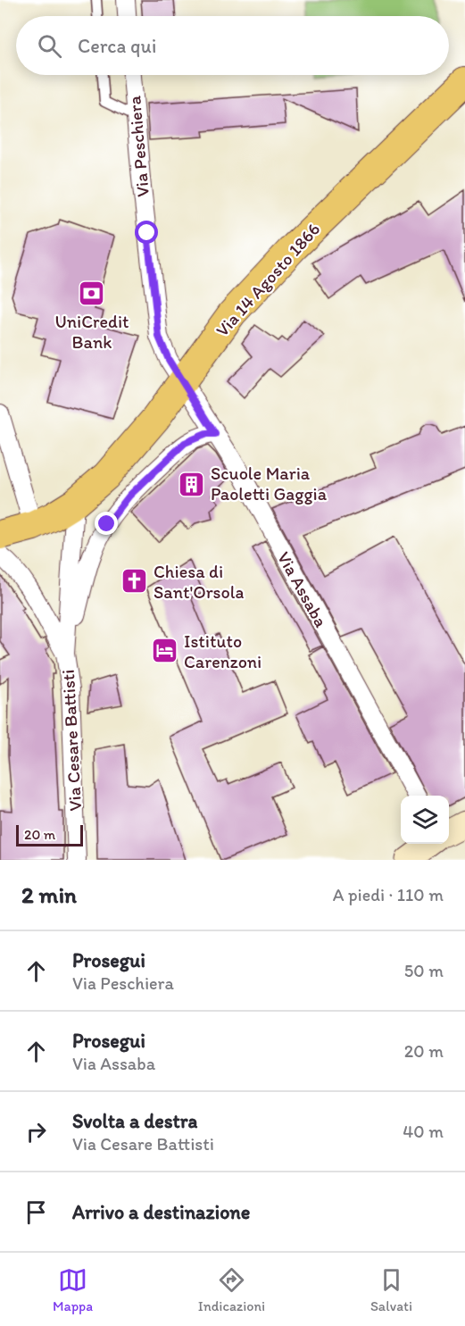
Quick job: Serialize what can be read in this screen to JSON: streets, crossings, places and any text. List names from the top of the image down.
{
  "streets": {
    "main road": ["Via 14 Agosto 1866"],
    "street": ["Via Peschiera", "Via Assaba", "Via Cesare Battisti"]
  },
  "crossings": [
    ["Via Peschiera", "Via 14 Agosto 1866"],
    ["Via Peschiera", "Via Assaba"],
    ["Via 14 Agosto 1866", "Via Assaba"],
    ["Via 14 Agosto 1866", "Via Cesare Battisti"],
    ["Via Assaba", "Via Cesare Battisti"]
  ],
  "places": {
    "bank": ["UniCredit Bank"],
    "building": ["Scuole Maria Paoletti Gaggia"],
    "church": ["Chiesa di Sant'Orsola"],
    "hotel": ["Istituto Carenzoni"]
  },
  "scale_bar": "20 m",
  "page": {
    "search": "Cerca qui",
    "scale": "20 m",
    "heading": ["2 min", "A piedi · 110 m"],
    "list": [
      ["Prosegui", "Via Peschiera", "50 m"],
      ["Prosegui", "Via Assaba", "20 m"],
      ["Svolta a destra", "Via Cesare Battisti", "40 m"],
      "Arrivo a destinazione"
    ],
    "nav": ["Mappa", "Indicazioni", "Salvati"]
  }
}
